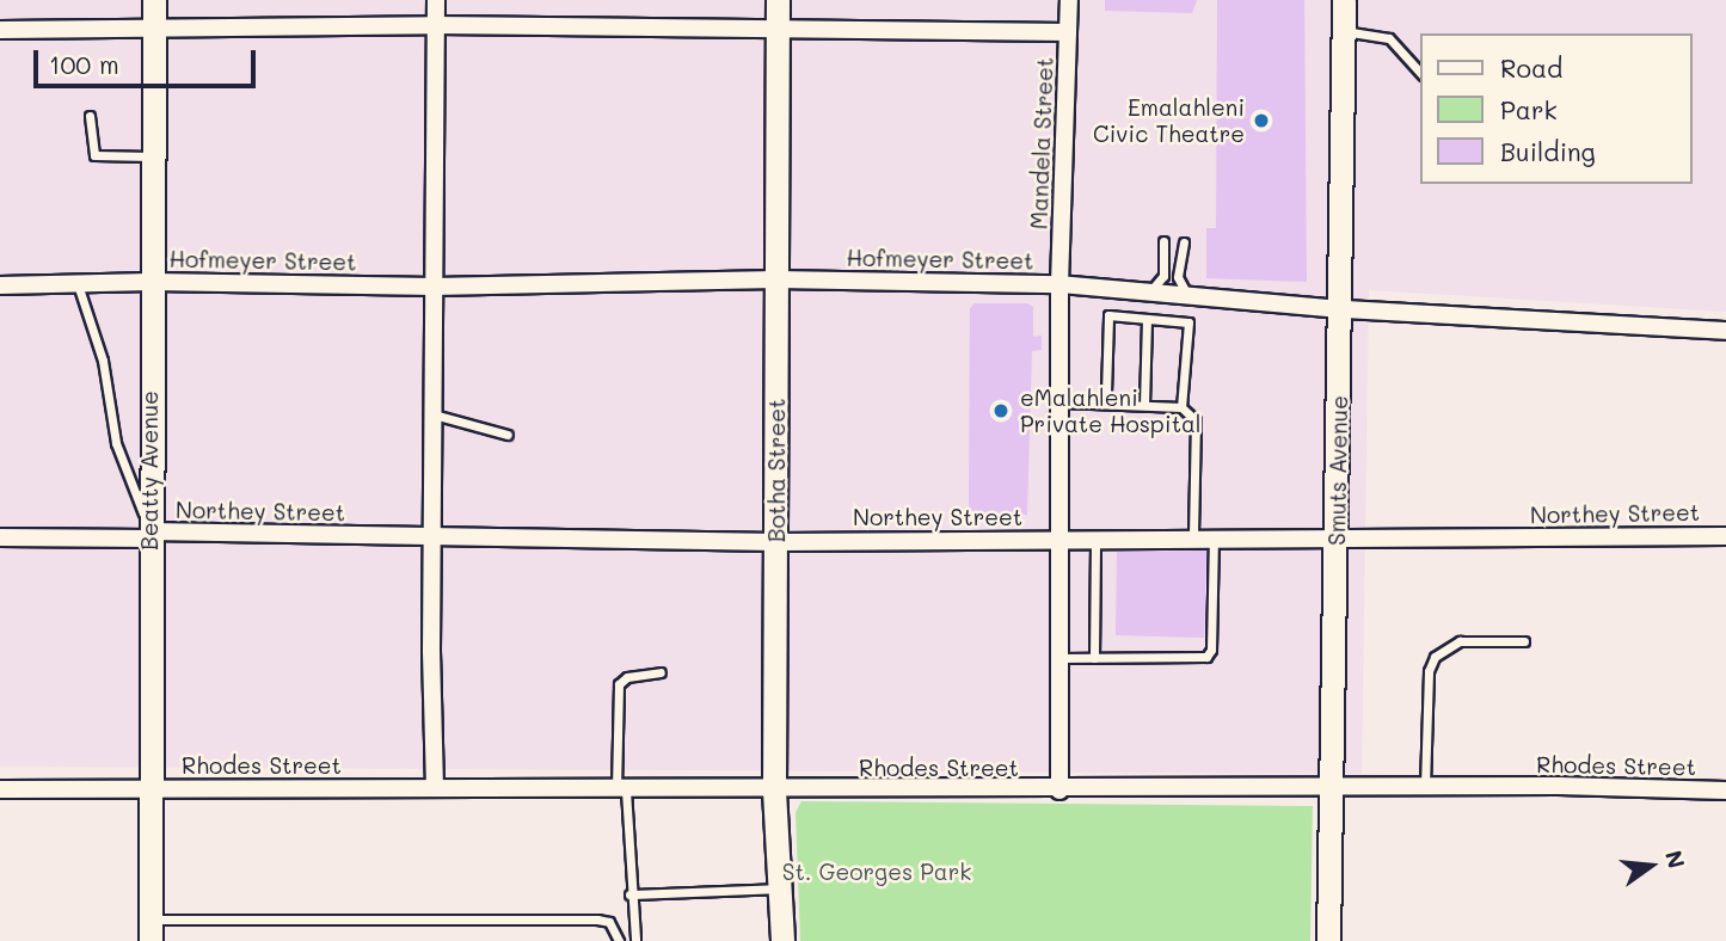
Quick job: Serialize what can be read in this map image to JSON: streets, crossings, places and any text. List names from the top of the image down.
{
  "streets": {
    "main road": ["Beatty Avenue", "Botha Street", "Smuts Avenue"],
    "street": [
      "Mandela Street",
      "Hofmeyer Street",
      "Northey Street",
      "Rhodes Street"
    ]
  },
  "crossings": [
    ["Mandela Street", "Hofmeyer Street"],
    ["Mandela Street", "Northey Street"],
    ["Mandela Street", "Rhodes Street"],
    ["Hofmeyer Street", "Beatty Avenue"],
    ["Hofmeyer Street", "Botha Street"],
    ["Hofmeyer Street", "Smuts Avenue"],
    ["Beatty Avenue", "Northey Street"],
    ["Beatty Avenue", "Rhodes Street"],
    ["Botha Street", "Northey Street"],
    ["Botha Street", "Rhodes Street"],
    ["Smuts Avenue", "Northey Street"],
    ["Smuts Avenue", "Rhodes Street"]
  ],
  "parks": ["St. Georges Park"],
  "places": ["Emalahleni Civic Theatre", "eMalahleni Private Hospital"],
  "legend": ["Road", "Park", "Building"],
  "scale_bar": "100 m",
  "north": "right"
}
